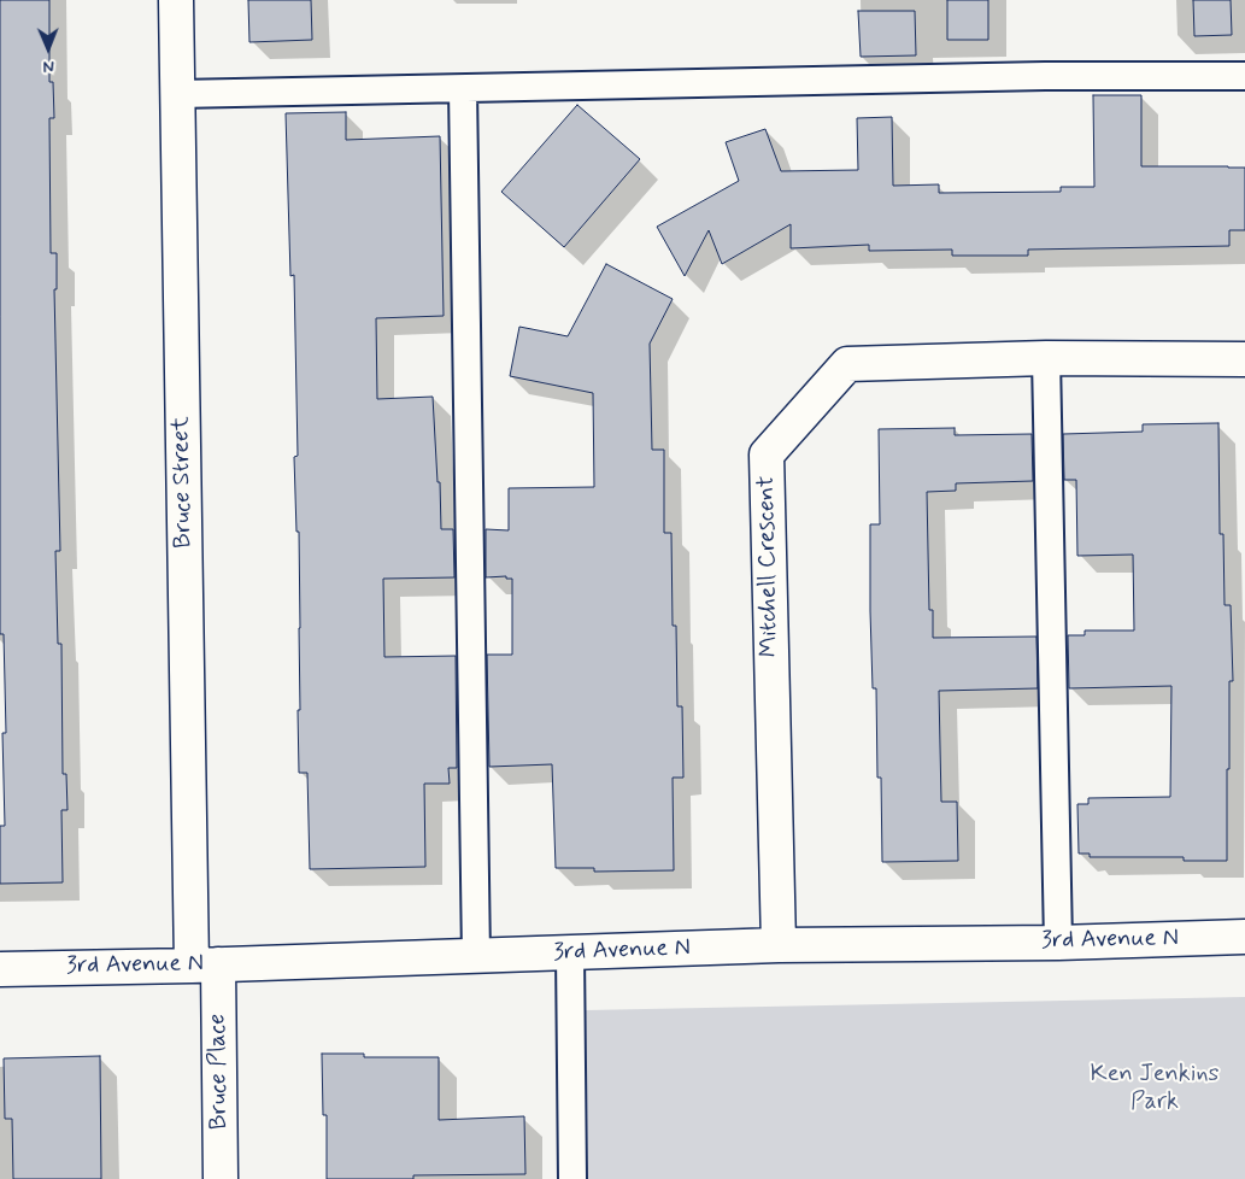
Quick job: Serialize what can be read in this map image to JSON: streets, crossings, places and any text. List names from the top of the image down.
{
  "streets": {
    "street": [
      "Bruce Street",
      "Mitchell Crescent",
      "3rd Avenue N",
      "Bruce Place"
    ]
  },
  "crossings": [
    ["Bruce Street", "3rd Avenue N"],
    ["Bruce Street", "Bruce Place"],
    ["Mitchell Crescent", "3rd Avenue N"],
    ["3rd Avenue N", "Bruce Place"]
  ],
  "parks": ["Ken Jenkins Park"],
  "north": "bottom"
}
